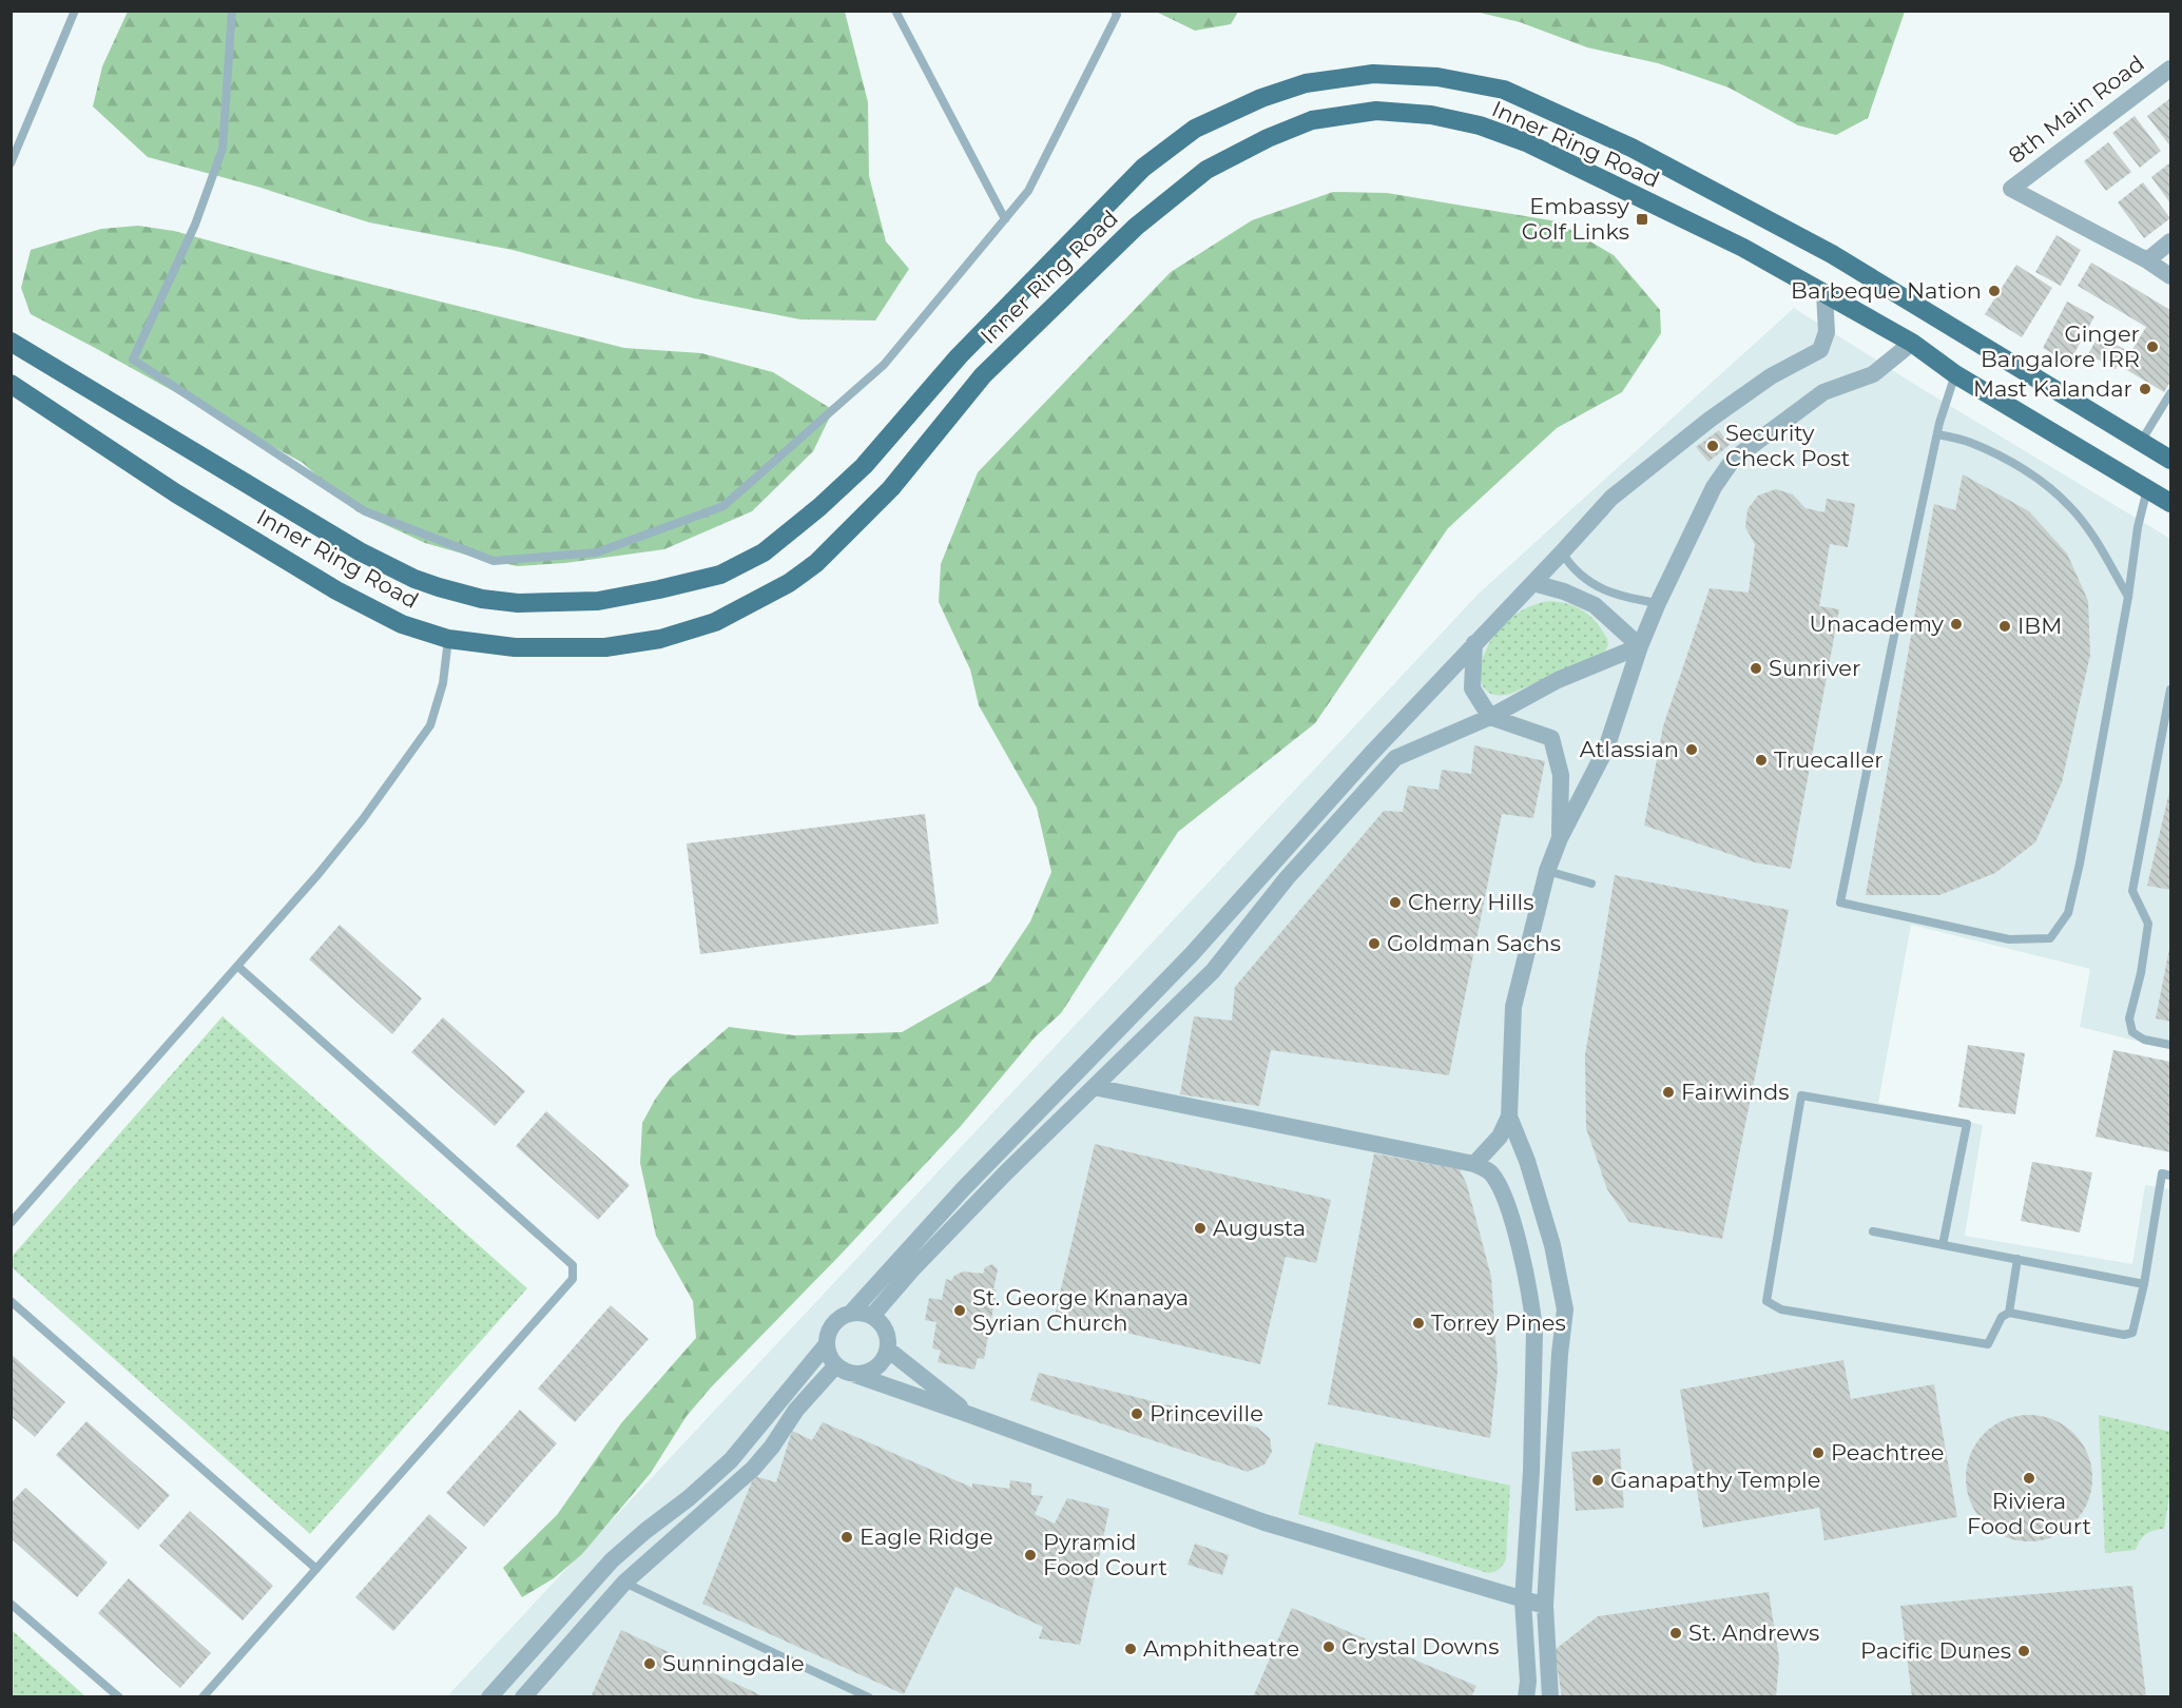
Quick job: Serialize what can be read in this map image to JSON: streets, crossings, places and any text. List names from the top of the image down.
{
  "streets": {
    "main road": ["Inner Ring Road"],
    "street": ["8th Main Road"]
  },
  "places": {
    "transit": ["Embassy Golf Links"],
    "other": [
      "Barbeque Nation",
      "Ginger Bangalore IRR",
      "Mast Kalandar",
      "Security Check Post",
      "Unacademy",
      "IBM",
      "Sunriver",
      "Atlassian",
      "Truecaller",
      "Cherry Hills",
      "Goldman Sachs",
      "Fairwinds",
      "Augusta",
      "St. George Knanaya Syrian Church",
      "Torrey Pines",
      "Princeville",
      "Peachtree",
      "Riviera Food Court",
      "Ganapathy Temple",
      "Eagle Ridge",
      "Pyramid Food Court",
      "St. Andrews",
      "Crystal Downs",
      "Amphitheatre",
      "Pacific Dunes",
      "Sunningdale"
    ]
  }
}
